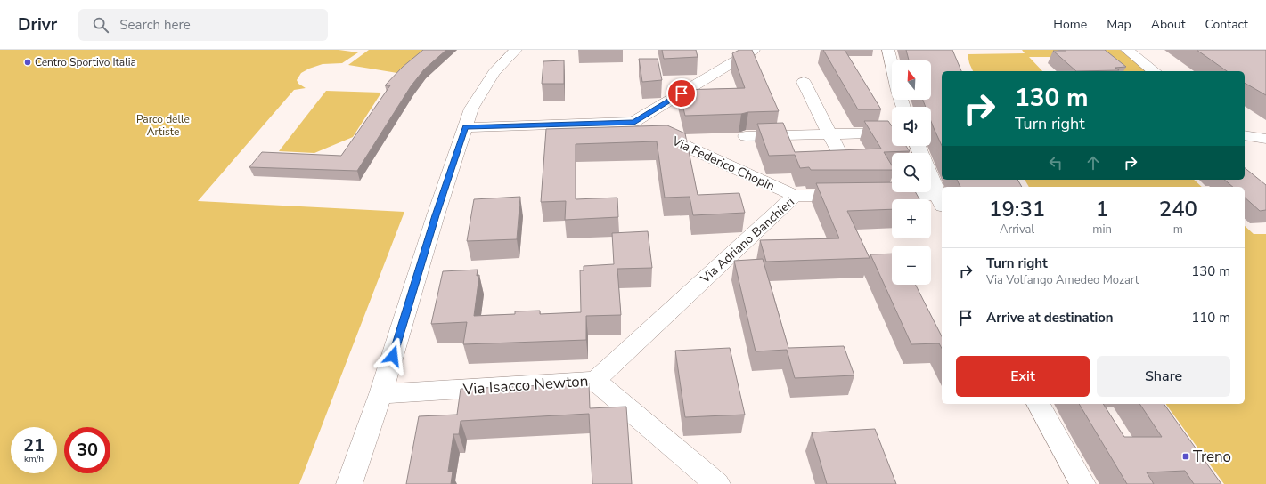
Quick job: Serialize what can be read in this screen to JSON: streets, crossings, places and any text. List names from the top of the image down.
{
  "streets": {
    "street": ["Via Federico Chopin", "Via Adriano Banchieri", "Via Isacco Newton"]
  },
  "crossings": [
    ["Via Federico Chopin", "Via Adriano Banchieri"],
    ["Via Adriano Banchieri", "Via Isacco Newton"]
  ],
  "parks": ["Parco delle Artiste"],
  "places": {
    "other": ["Centro Sportivo Italia"],
    "transit": ["Treno"]
  },
  "north": "top",
  "page": {
    "header": "Drivr",
    "search": "Search here",
    "nav": [
      "Home",
      "Map",
      "About",
      "Contact"
    ],
    "map_buttons": ["+", "−"],
    "turn": ["130 m", "Turn right"],
    "eta": [
      "19:31",
      "Arrival",
      "1",
      "min",
      "240",
      "m"
    ],
    "list": [
      {
        "name": "Turn right",
        "note": "Via Volfango Amedeo Mozart",
        "value": "130 m"
      },
      {
        "name": "Arrive at destination",
        "value": "110 m"
      }
    ],
    "buttons": ["Exit", "Share"],
    "speed": "21 km/h",
    "limit": "30"
  }
}
